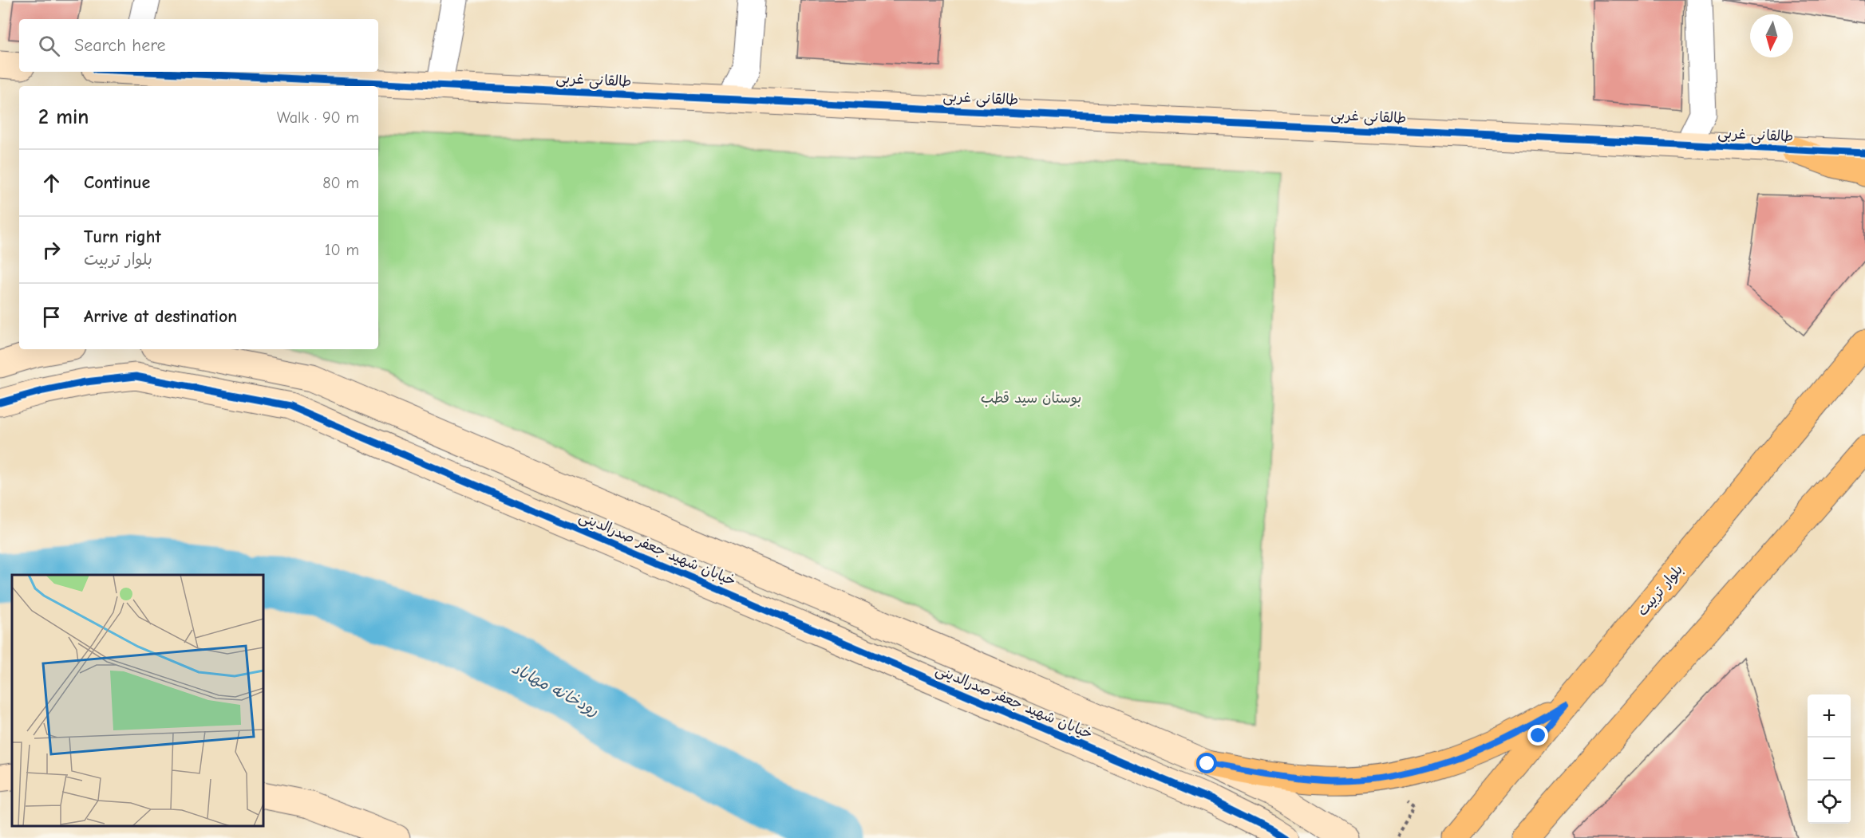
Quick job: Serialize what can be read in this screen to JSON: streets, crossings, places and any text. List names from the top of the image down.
{
  "streets": {
    "main road": ["بلوار تربیت"],
    "street": ["طالقانی غربی", "خیابان شهید جعفر صدرالدینی"]
  },
  "water": ["رودخانه مهاباد"],
  "parks": ["بوستان سید قطب"],
  "north": "bottom",
  "page": {
    "search": "Search here",
    "heading": ["2 min", "Walk · 90 m"],
    "list": [
      ["Continue", "80 m"],
      ["Turn right", "بلوار تربیت", "10 m"],
      "Arrive at destination"
    ],
    "map_buttons": ["+", "−"]
  }
}
